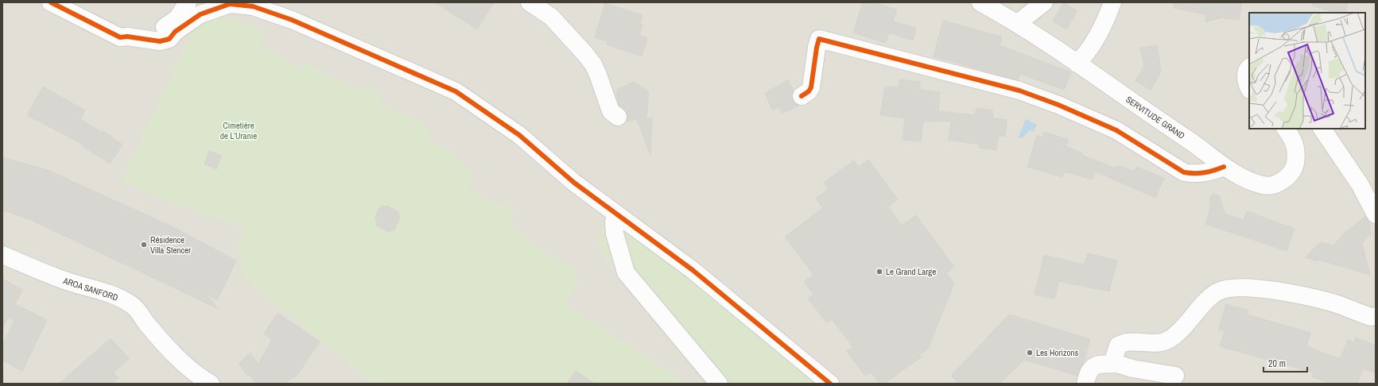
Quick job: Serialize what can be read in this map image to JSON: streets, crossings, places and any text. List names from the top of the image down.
{
  "streets": {
    "street": ["SERVITUDE GRAND", "AROA SANFORD"]
  },
  "parks": ["Cimetière de L'Uranie"],
  "places": ["Résidence Villa Stencer", "Le Grand Large", "Les Horizons"],
  "scale_bar": "20 m"
}
